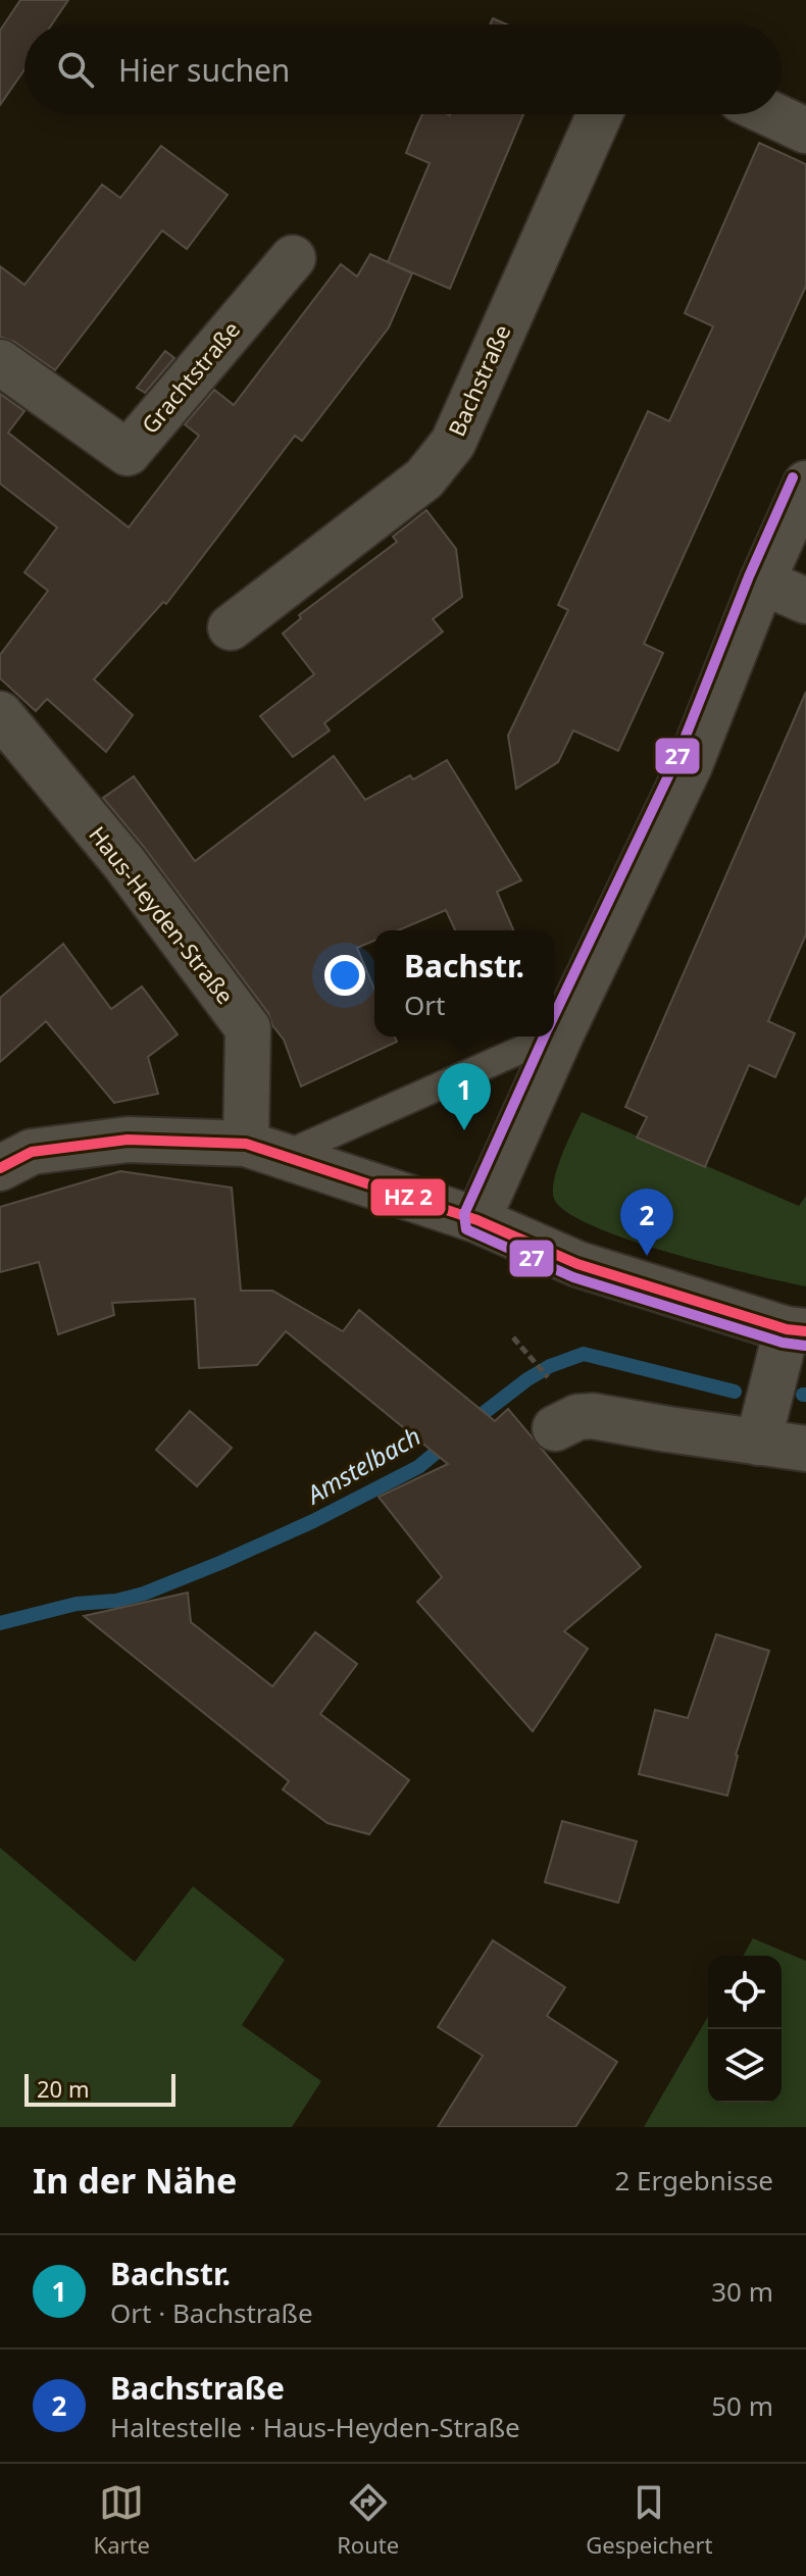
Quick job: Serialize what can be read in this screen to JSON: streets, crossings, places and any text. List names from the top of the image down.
{
  "streets": {
    "street": ["Grachtstraße", "Bachstraße", "Haus-Heyden-Straße"]
  },
  "water": ["Amstelbach"],
  "lines": ["transit line 27"],
  "scale_bar": "20 m",
  "page": {
    "search": "Hier suchen",
    "popup": ["Bachstr.", "Ort"],
    "pins": ["1", "2"],
    "scale": "20 m",
    "heading": ["In der Nähe", "2 Ergebnisse"],
    "list": [
      {
        "mark": "1",
        "name": "Bachstr.",
        "note": "Ort · Bachstraße",
        "value": "30 m"
      },
      {
        "mark": "2",
        "name": "Bachstraße",
        "note": "Haltestelle · Haus-Heyden-Straße",
        "value": "50 m"
      }
    ],
    "nav": ["Karte", "Route", "Gespeichert"]
  }
}
